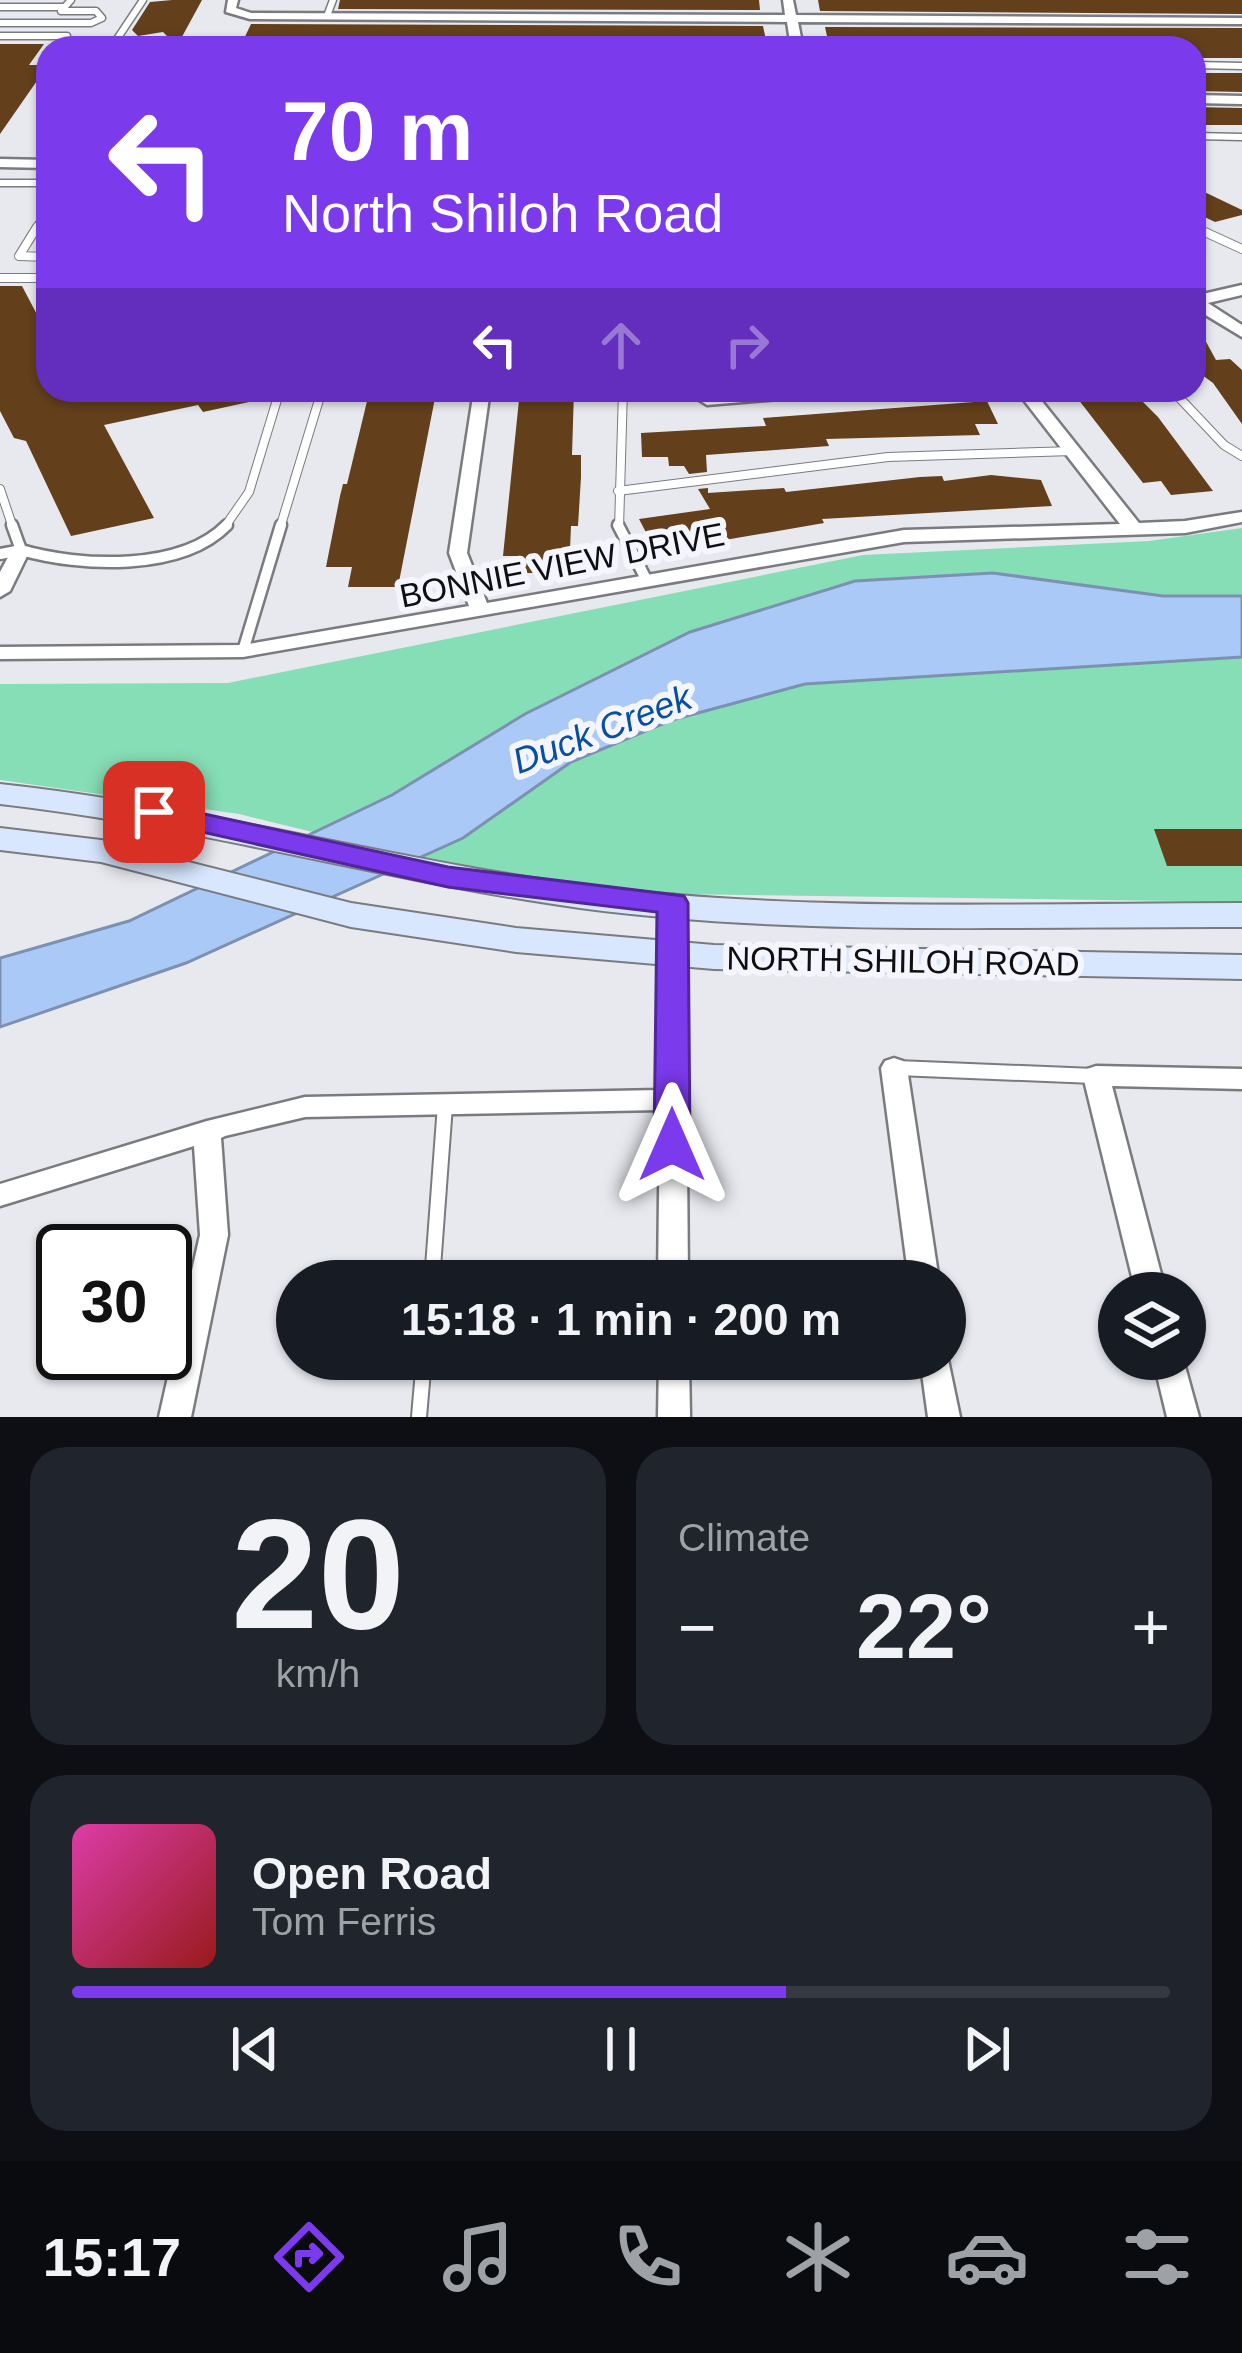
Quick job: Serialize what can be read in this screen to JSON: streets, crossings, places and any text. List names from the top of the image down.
{
  "streets": {
    "main road": ["NORTH SHILOH ROAD"],
    "street": ["BONNIE VIEW DRIVE"]
  },
  "water": ["Duck Creek"],
  "page": {
    "turn": ["70 m", "North Shiloh Road"],
    "limit": "30",
    "trip": "15:18 · 1 min · 200 m",
    "tile": [
      ["20", "km/h"],
      "Climate"
    ],
    "heat": ["−", "22°", "+"],
    "song": ["Open Road", "Tom Ferris"],
    "tabs": "15:17"
  }
}
